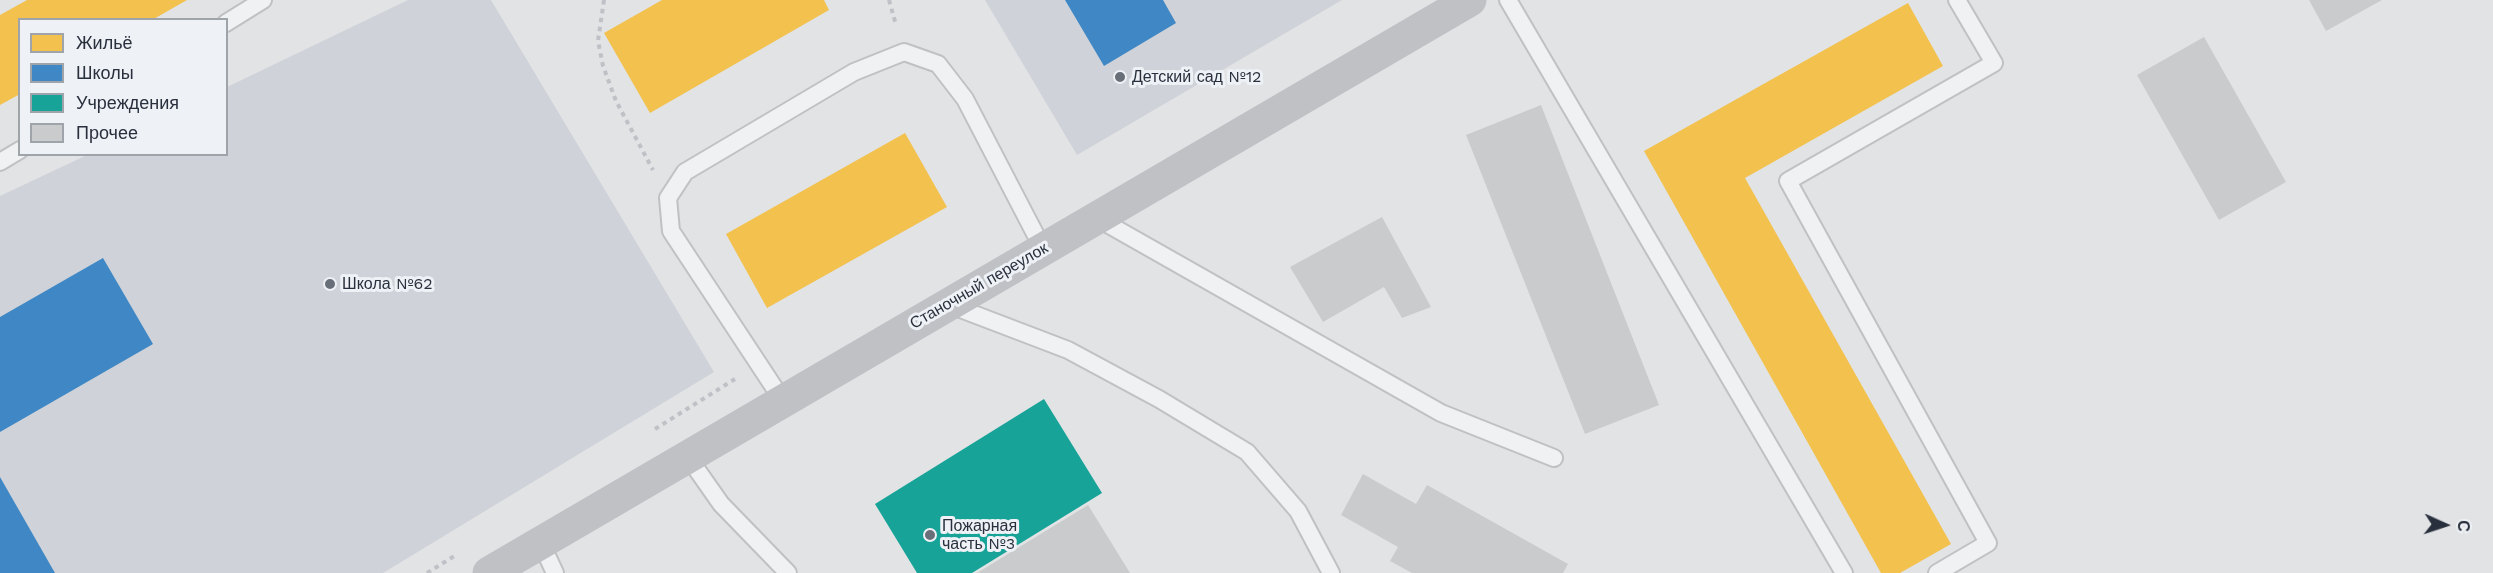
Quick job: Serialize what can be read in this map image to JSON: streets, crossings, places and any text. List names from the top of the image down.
{
  "streets": {
    "main road": ["Станочный переулок"]
  },
  "places": ["Детский сад №12", "Школа №62", "Пожарная часть №3"],
  "legend": [
    "Жильё",
    "Школы",
    "Учреждения",
    "Прочее"
  ],
  "north": "right"
}
